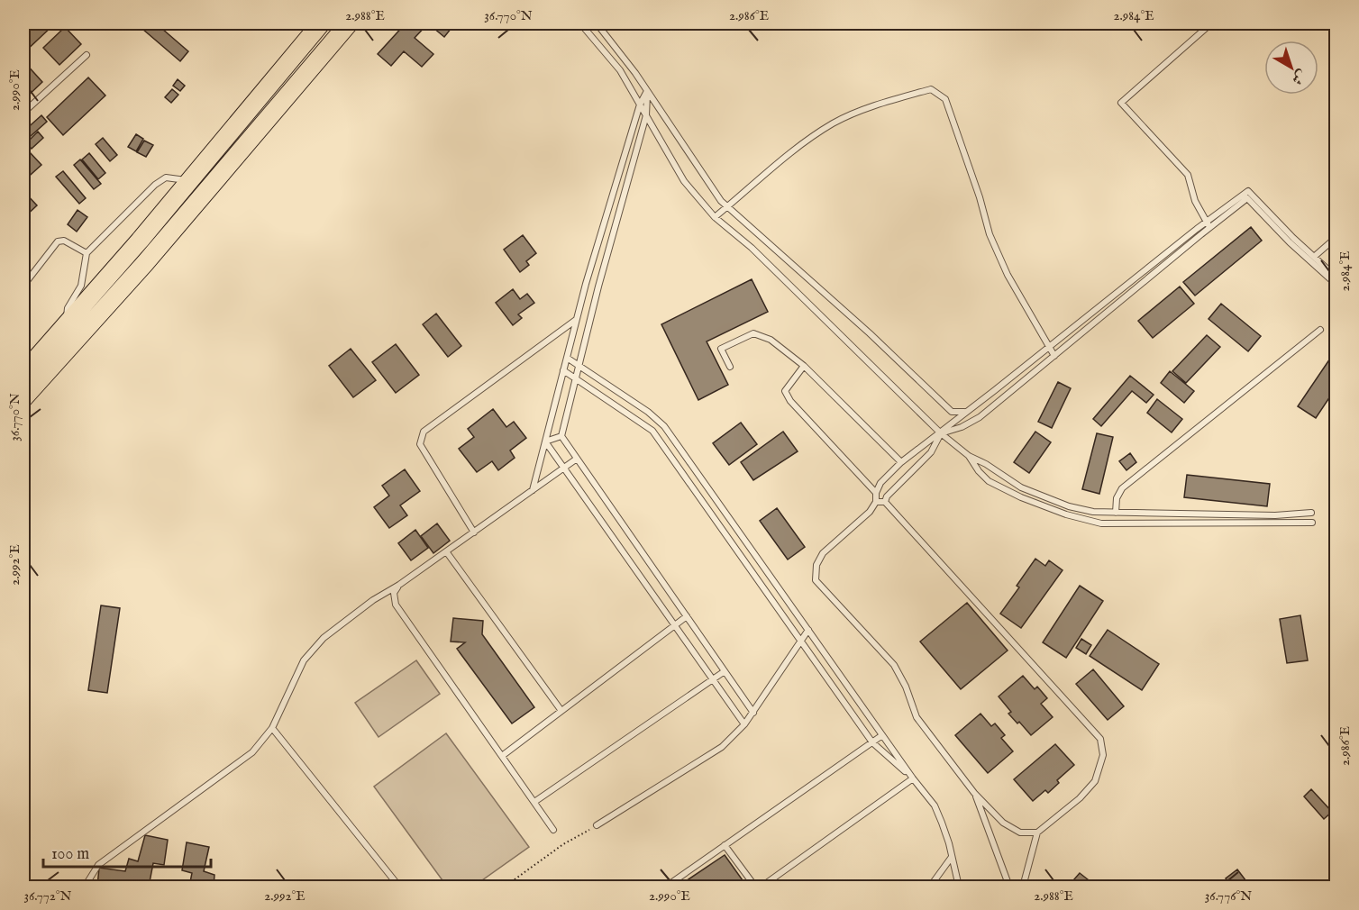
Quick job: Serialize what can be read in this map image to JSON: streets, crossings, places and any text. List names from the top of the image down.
{
  "scale_bar": "100 m",
  "north": "bottom right",
  "coordinates": [
    "2.988°E",
    "36.770°N",
    "2.986°E",
    "2.984°E",
    "2.990°E",
    "2.992°E",
    "36.772°N",
    "36.776°N"
  ]
}
